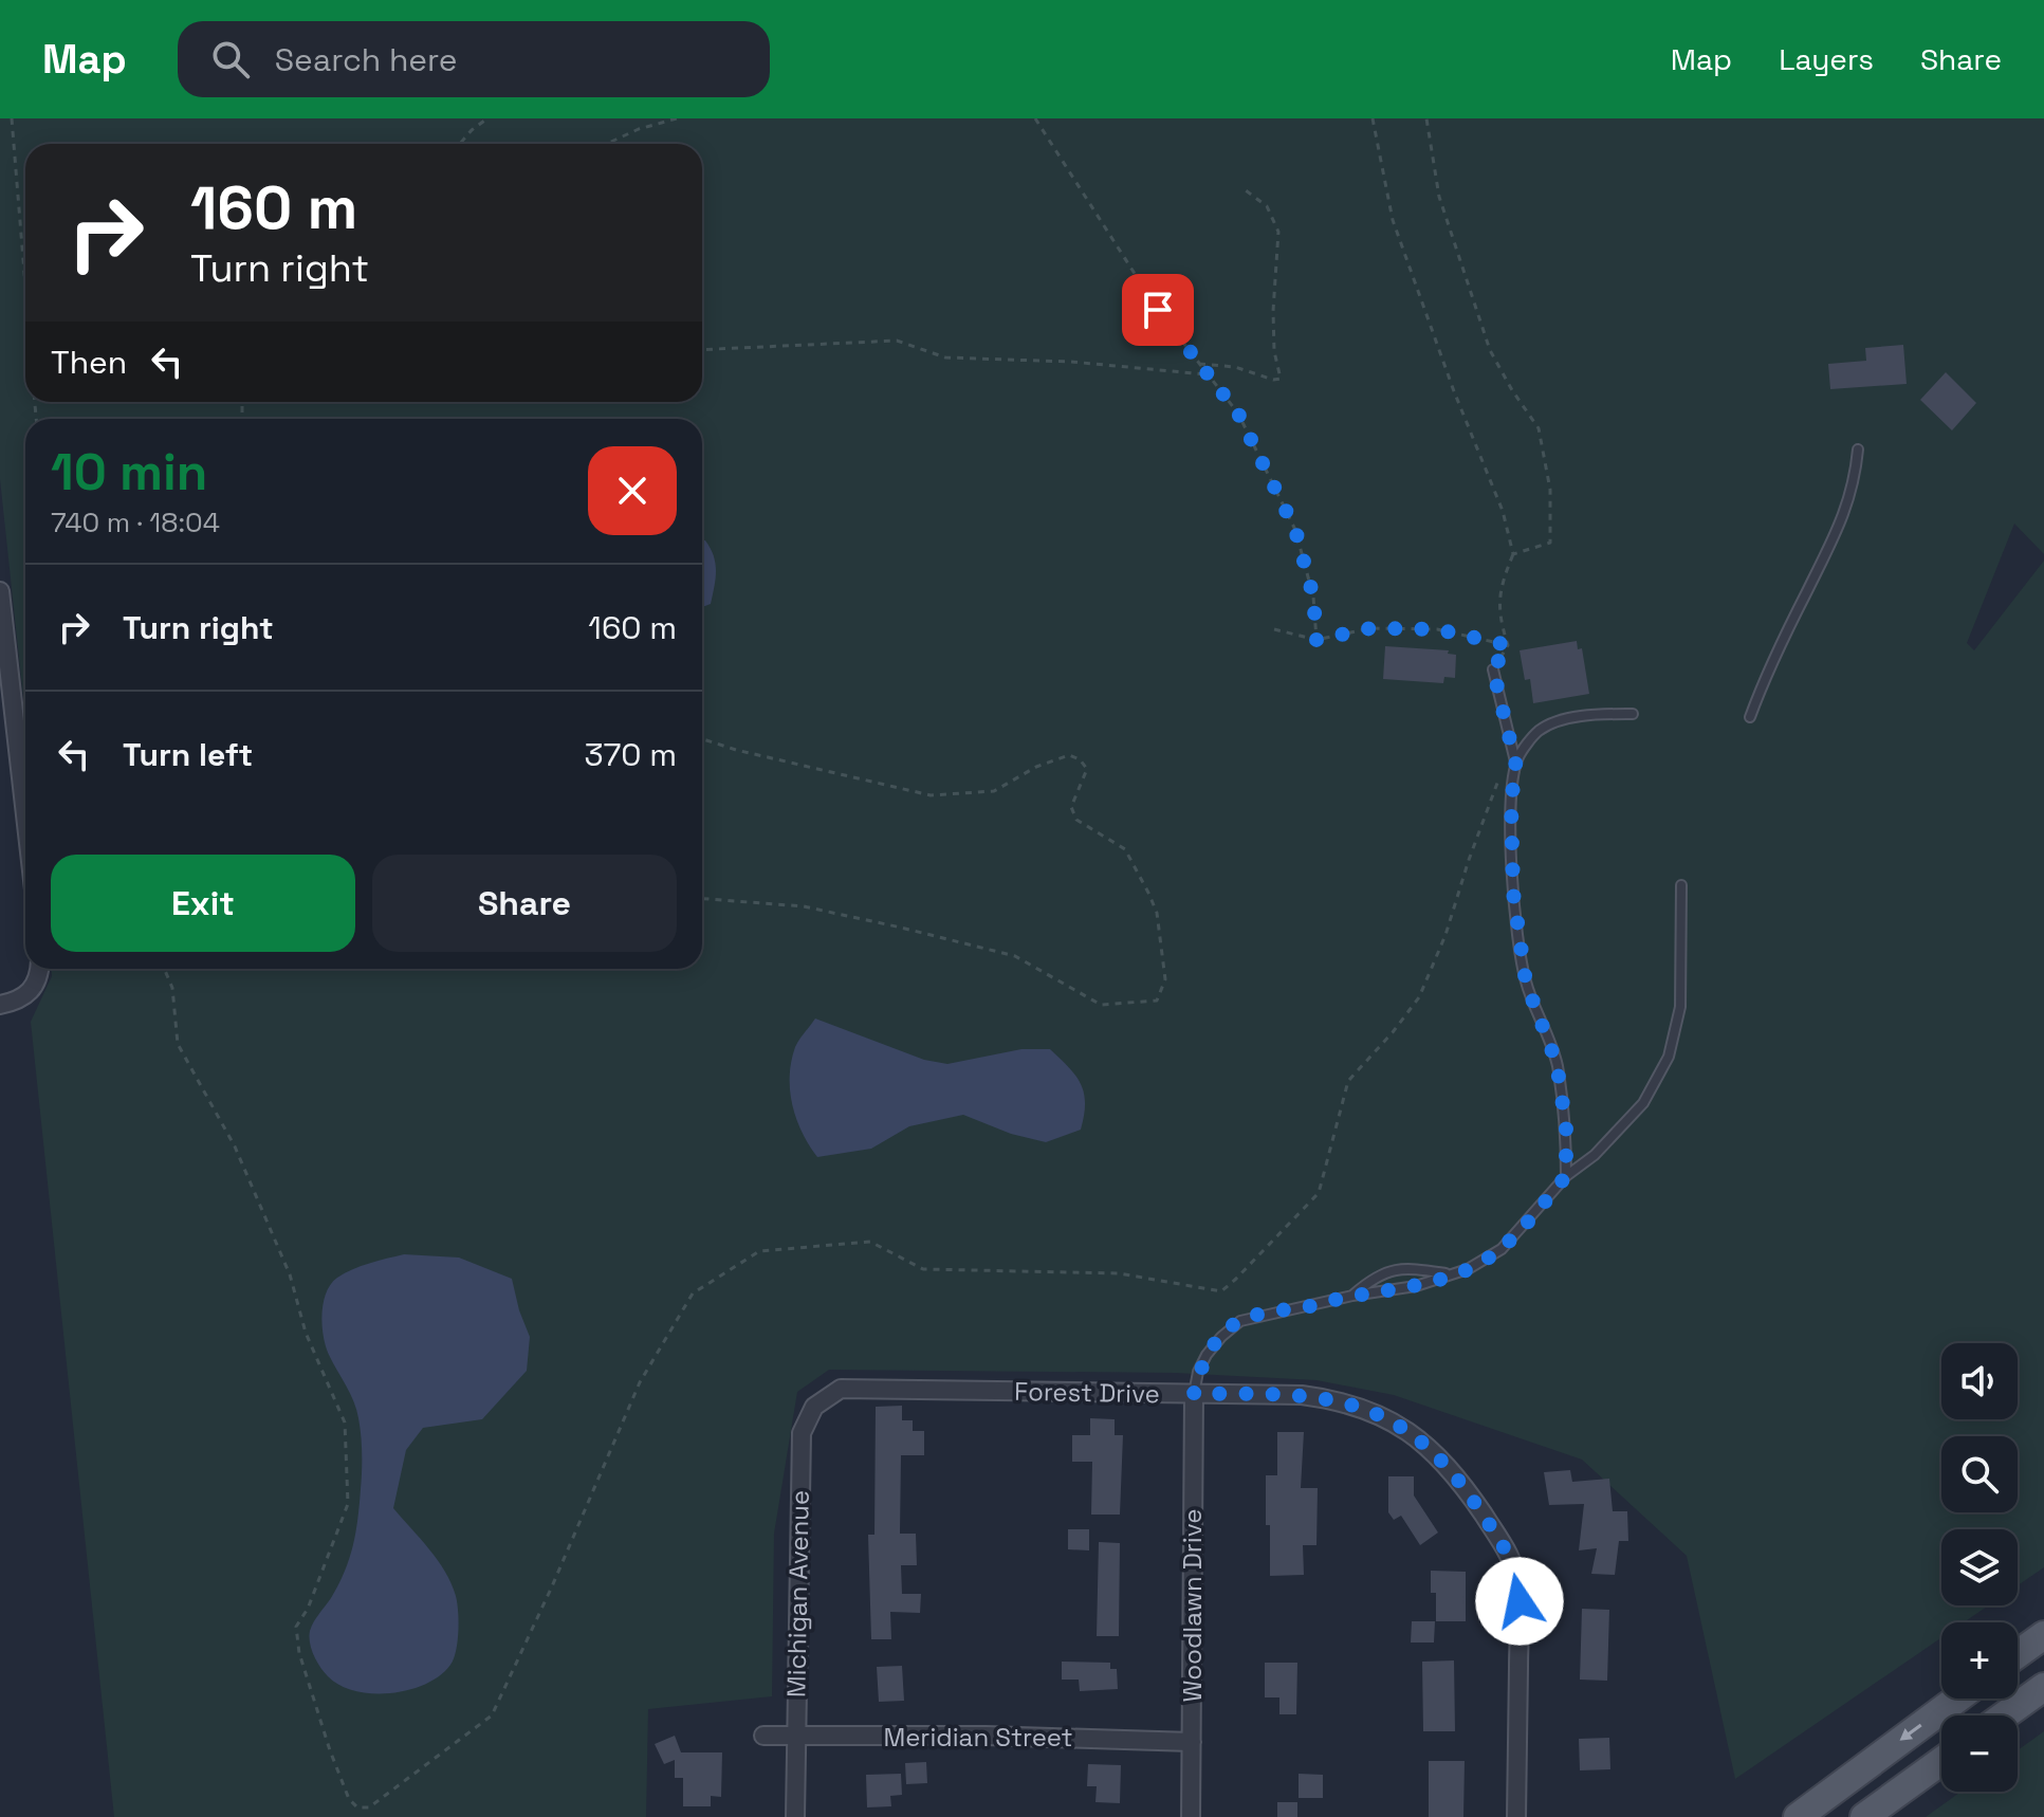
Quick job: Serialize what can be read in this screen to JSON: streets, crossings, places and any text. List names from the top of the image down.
{
  "streets": {
    "street": [
      "Forest Drive",
      "Michigan Avenue",
      "Woodlawn Drive",
      "Meridian Street"
    ]
  },
  "crossings": [
    ["Forest Drive", "Michigan Avenue"],
    ["Forest Drive", "Woodlawn Drive"],
    ["Michigan Avenue", "Meridian Street"],
    ["Woodlawn Drive", "Meridian Street"]
  ],
  "page": {
    "header": "Map",
    "search": "Search here",
    "nav": ["Map", "Layers", "Share"],
    "turn": ["160 m", "Turn right"],
    "then": "Then",
    "heading": ["10 min", "740 m · 18:04"],
    "list": [
      {
        "name": "Turn right",
        "value": "160 m"
      },
      {
        "name": "Turn left",
        "value": "370 m"
      }
    ],
    "buttons": ["Exit", "Share"],
    "map_buttons": ["+", "−"]
  }
}
